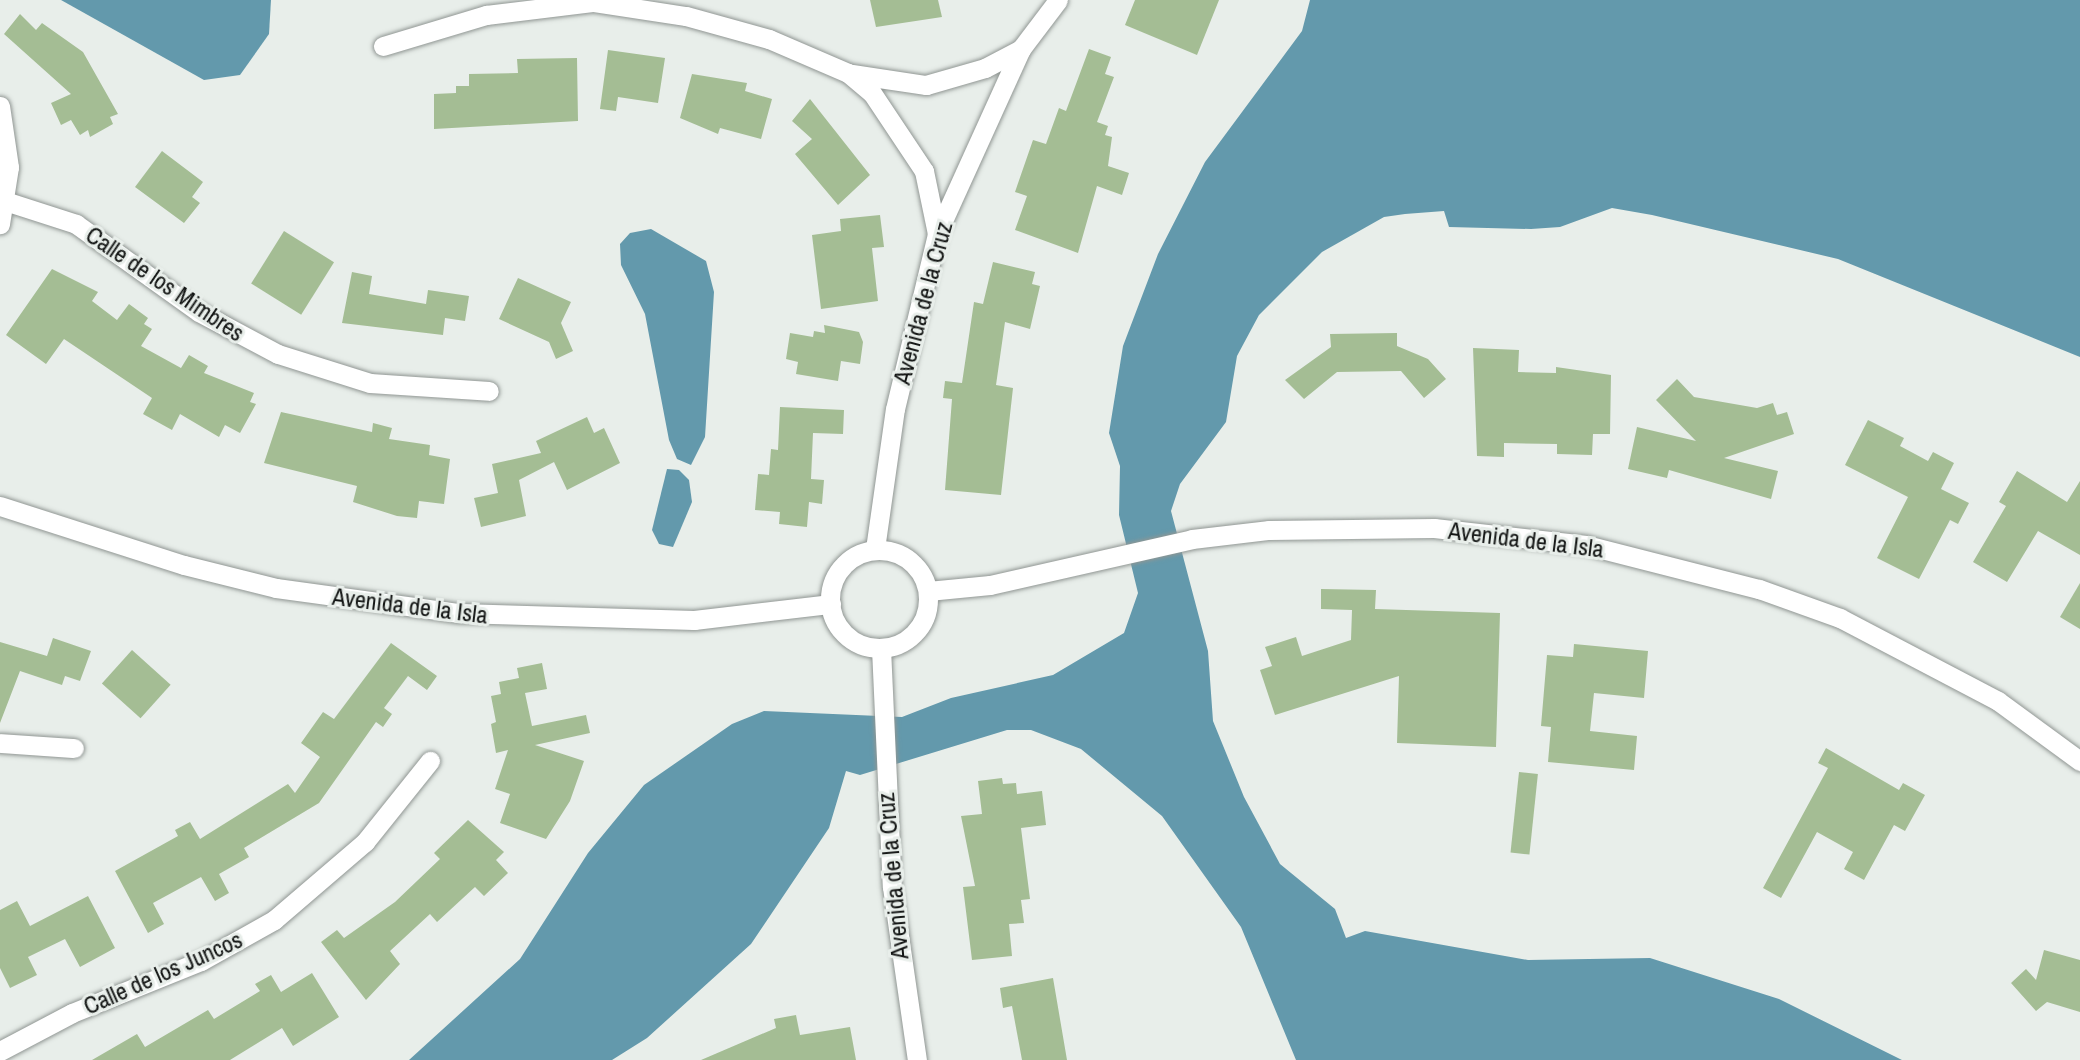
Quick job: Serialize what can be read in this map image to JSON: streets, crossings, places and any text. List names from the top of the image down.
{
  "streets": {
    "street": [
      "Calle de los Mimbres",
      "Avenida de la Cruz",
      "Avenida de la Isla",
      "Calle de los Juncos"
    ]
  },
  "crossings": [
    ["Avenida de la Cruz", "Avenida de la Isla"]
  ]
}
